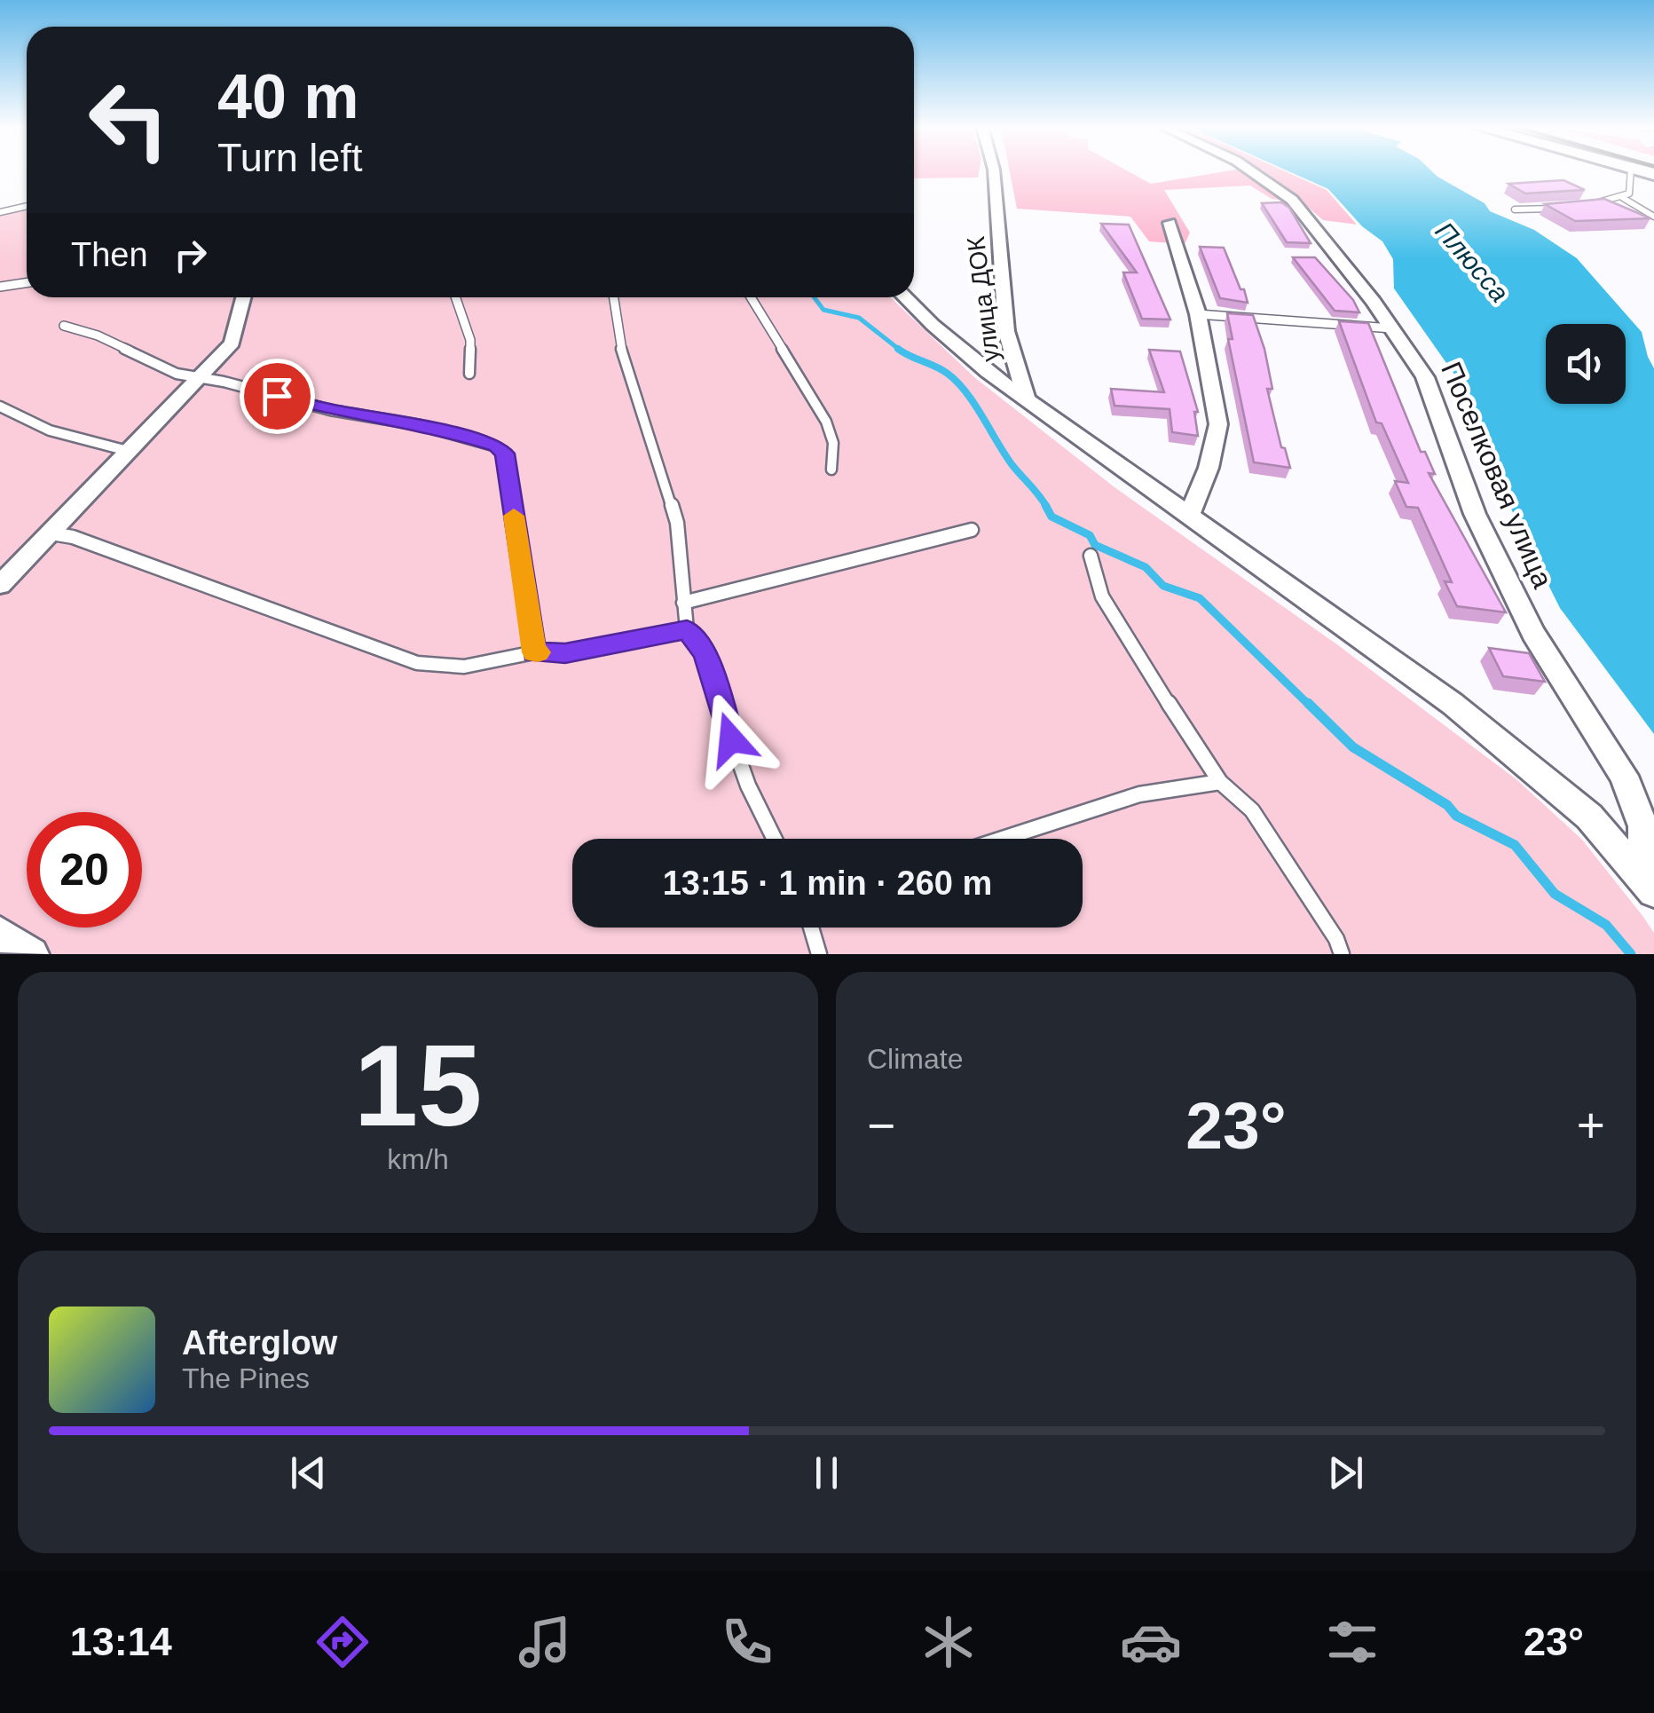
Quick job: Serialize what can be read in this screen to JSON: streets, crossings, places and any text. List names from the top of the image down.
{
  "streets": {
    "street": ["улица ДОК", "Поселковая улица"]
  },
  "crossings": [
    ["улица ДОК", "Поселковая улица"]
  ],
  "water": ["Плюсса"],
  "page": {
    "turn": ["40 m", "Turn left"],
    "then": "Then",
    "limit": "20",
    "trip": "13:15 · 1 min · 260 m",
    "tile": [
      ["15", "km/h"],
      "Climate"
    ],
    "heat": ["−", "23°", "+"],
    "song": ["Afterglow", "The Pines"],
    "tabs": ["13:14", "23°"]
  }
}
